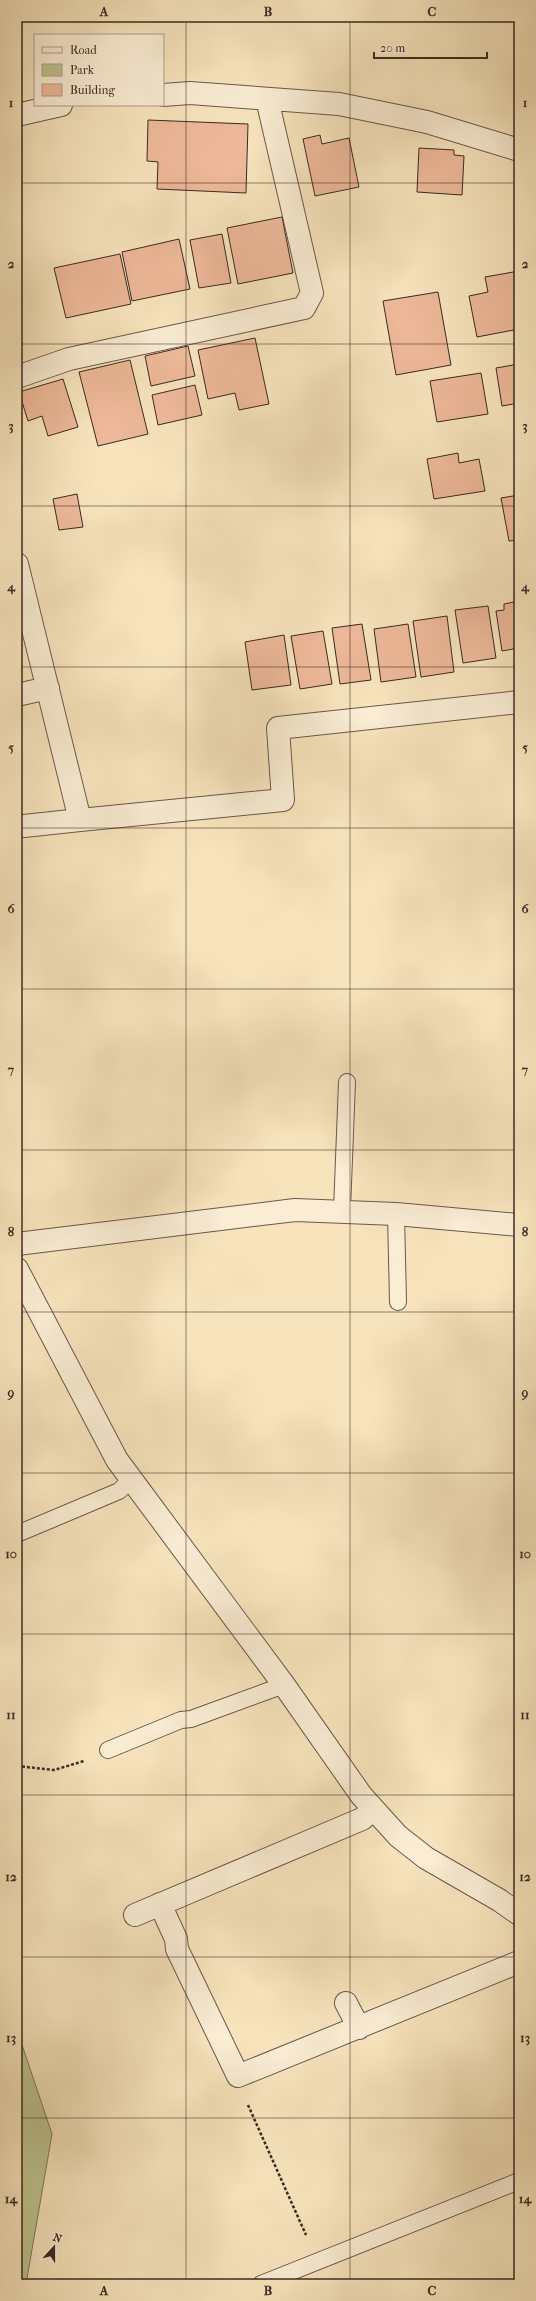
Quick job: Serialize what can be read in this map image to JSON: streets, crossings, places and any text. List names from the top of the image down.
{
  "legend": ["Road", "Park", "Building"],
  "scale_bar": "20 m",
  "north": "top",
  "grid": {
    "columns": ["A", "B", "C"],
    "rows": [
      "1",
      "2",
      "3",
      "4",
      "5",
      "6",
      "7",
      "8",
      "9",
      "10",
      "11",
      "12",
      "13",
      "14"
    ]
  }
}
